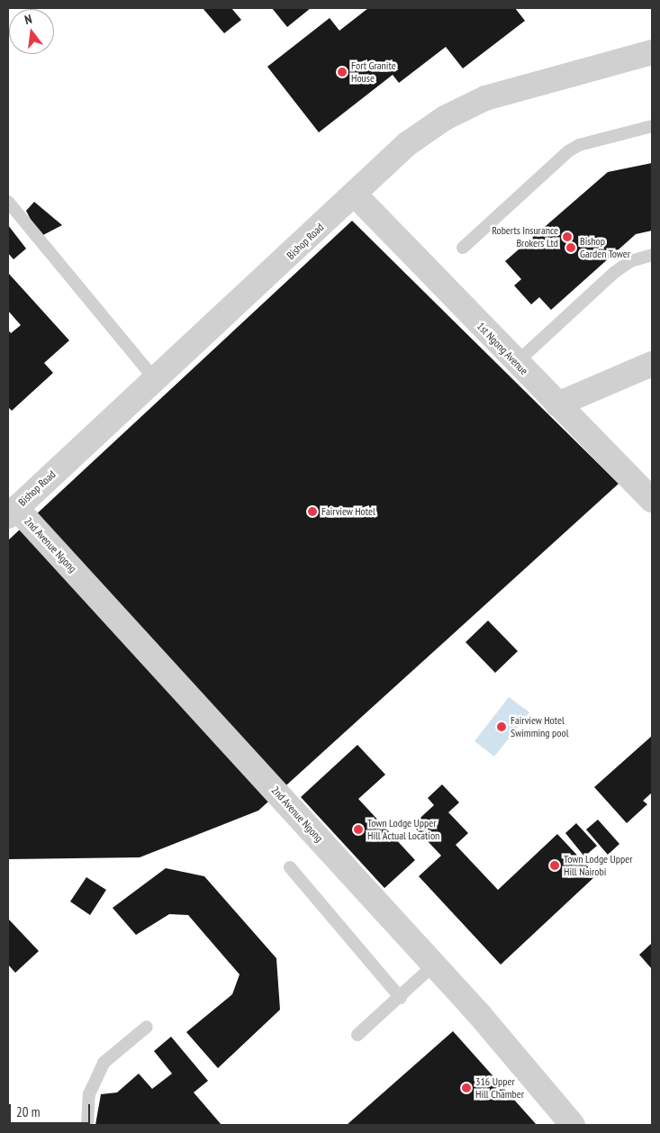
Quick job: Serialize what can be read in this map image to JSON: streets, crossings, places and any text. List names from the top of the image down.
{
  "streets": {
    "street": ["Bishop Road", "1st Ngong Avenue", "2nd Avenue Ngong"]
  },
  "crossings": [
    ["Bishop Road", "1st Ngong Avenue"],
    ["Bishop Road", "2nd Avenue Ngong"]
  ],
  "places": [
    "Fort Granite House",
    "Roberts Insurance Brokers Ltd",
    "Bishop Garden Tower",
    "Fairview Hotel",
    "Fairview Hotel Swimming pool",
    "Town Lodge Upper Hill Actual Location",
    "Town Lodge Upper Hill Nairobi",
    "316 Upper Hill Chamber"
  ],
  "scale_bar": "20 m",
  "north": "top"
}
